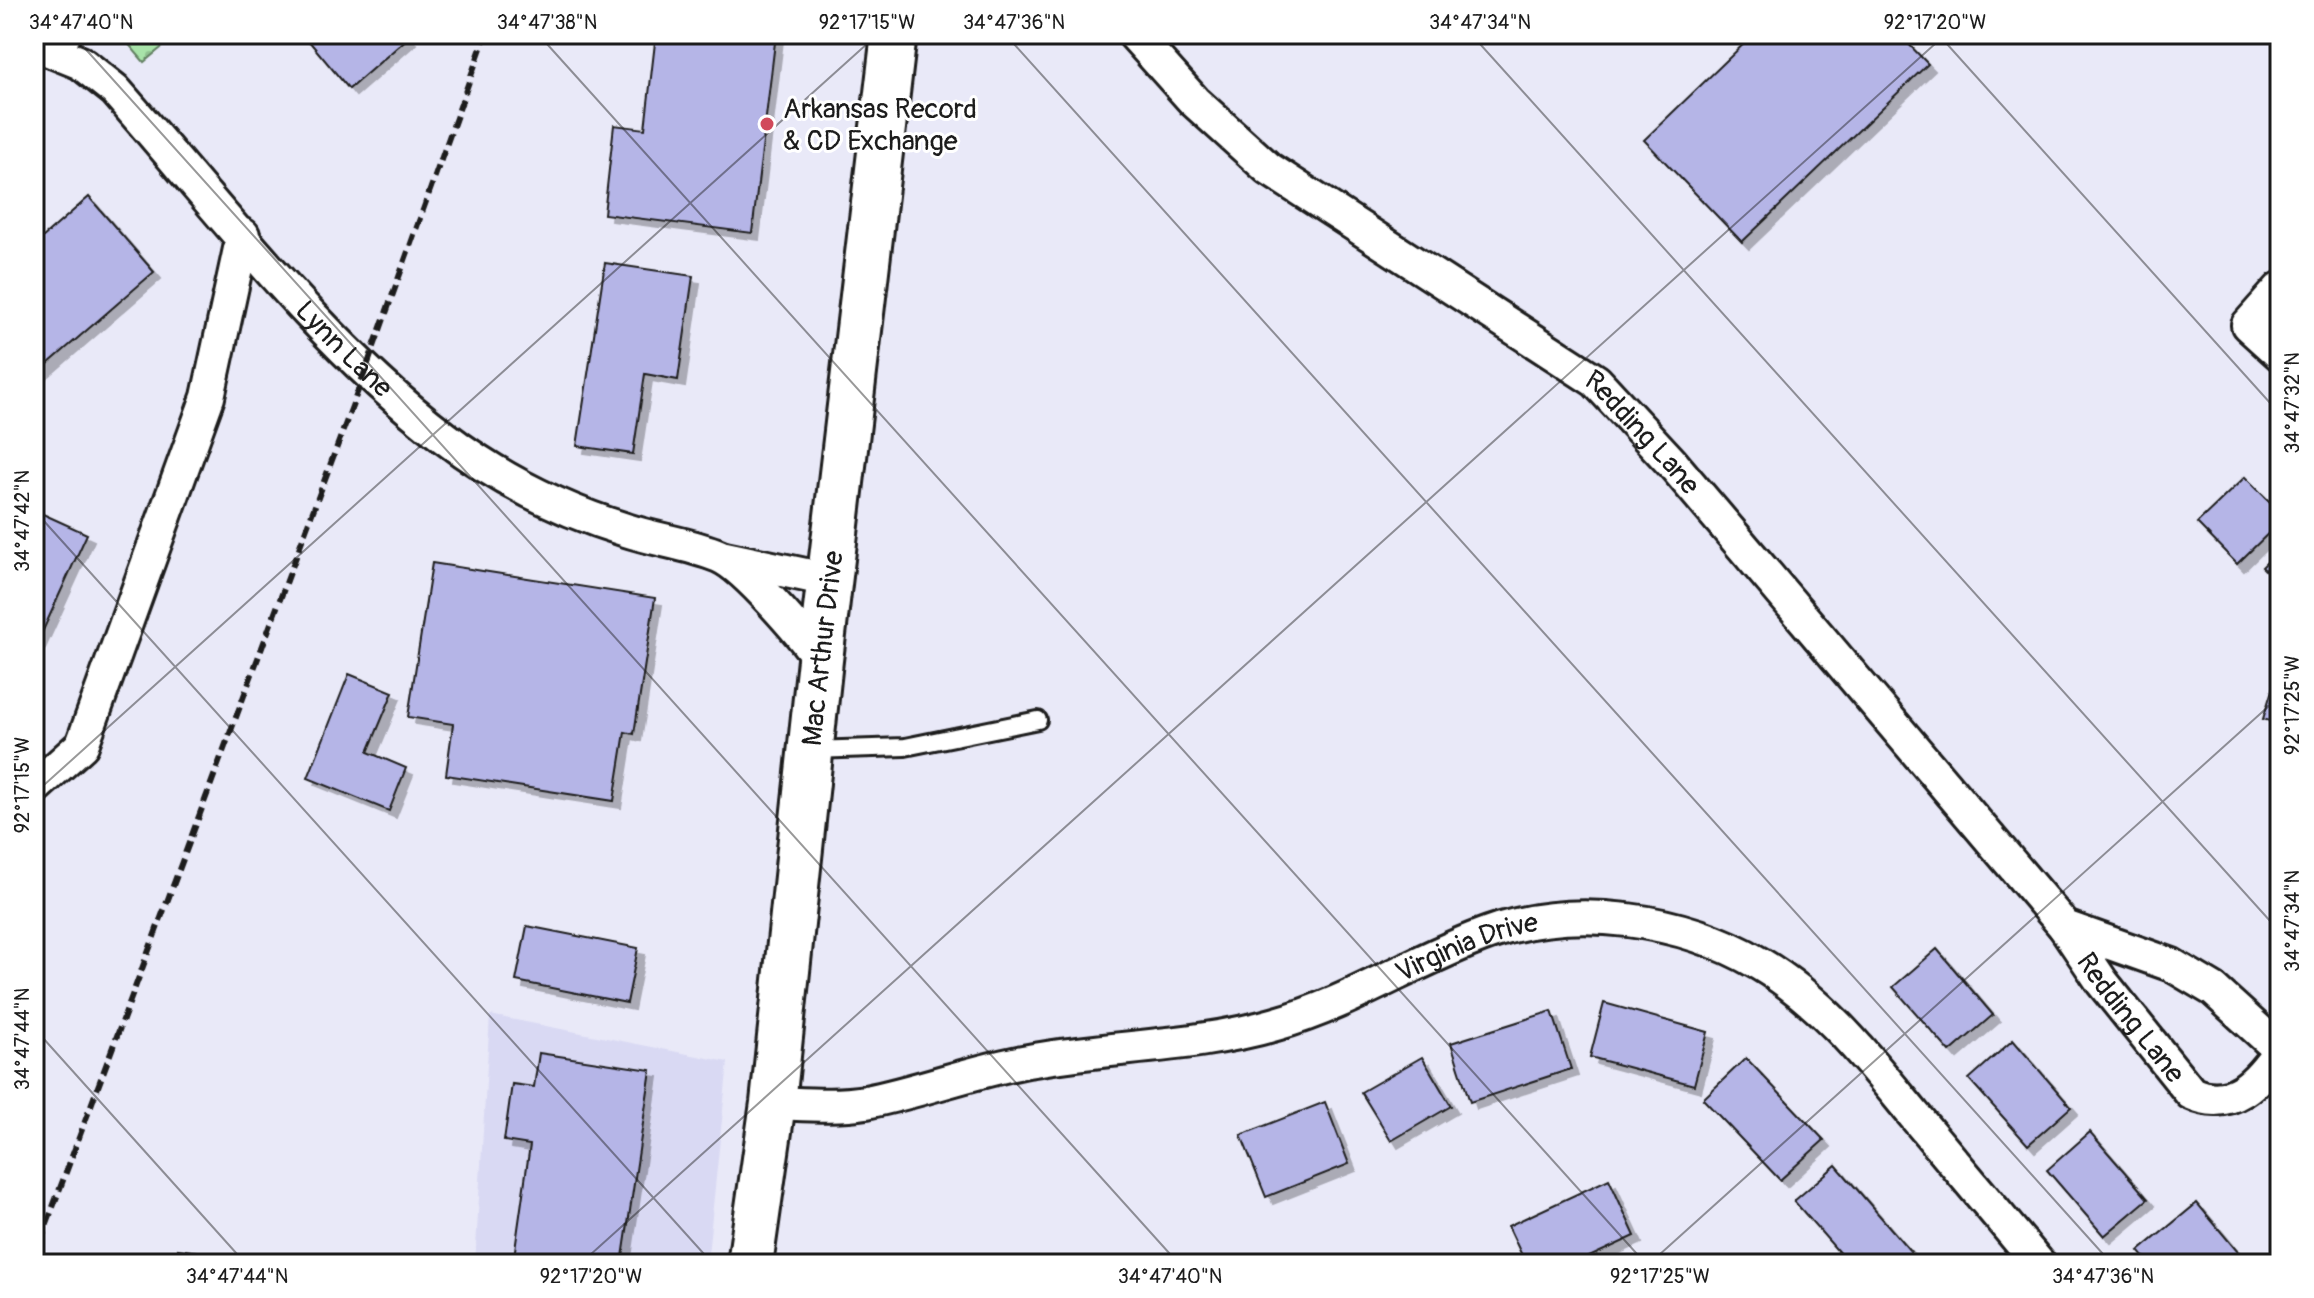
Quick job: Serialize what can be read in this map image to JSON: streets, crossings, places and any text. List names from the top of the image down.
{
  "streets": {
    "main road": ["Mac Arthur Drive"],
    "street": ["Lynn Lane", "Redding Lane", "Virginia Drive"]
  },
  "crossings": [
    ["Lynn Lane", "Mac Arthur Drive"],
    ["Mac Arthur Drive", "Virginia Drive"]
  ],
  "places": ["Arkansas Record & CD Exchange"],
  "coordinates": [
    "34°47'40\"N",
    "34°47'38\"N",
    "92°17'15\"W",
    "34°47'36\"N",
    "34°47'34\"N",
    "92°17'20\"W",
    "34°47'32\"N",
    "34°47'42\"N",
    "92°17'25\"W",
    "34°47'44\"N"
  ]
}
